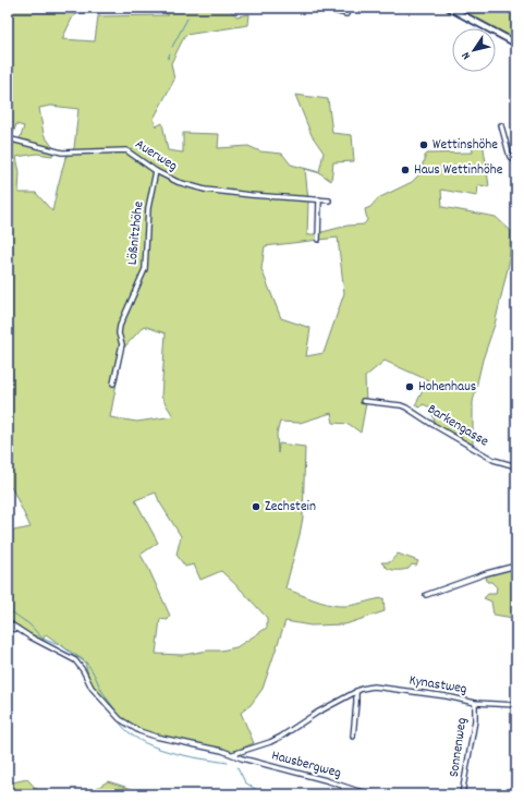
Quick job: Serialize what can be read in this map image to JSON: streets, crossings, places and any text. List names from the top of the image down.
{
  "streets": {
    "street": [
      "Auerweg",
      "Lößnitzhöhe",
      "Barkengasse",
      "Kynastweg",
      "Sonnenweg",
      "Hausbergweg"
    ]
  },
  "crossings": [
    ["Auerweg", "Lößnitzhöhe"],
    ["Kynastweg", "Sonnenweg"],
    ["Kynastweg", "Hausbergweg"]
  ],
  "places": [
    "Wettinshöhe",
    "Haus Wettinhöhe",
    "Hohenhaus",
    "Zechstein"
  ],
  "north": "bottom left"
}
